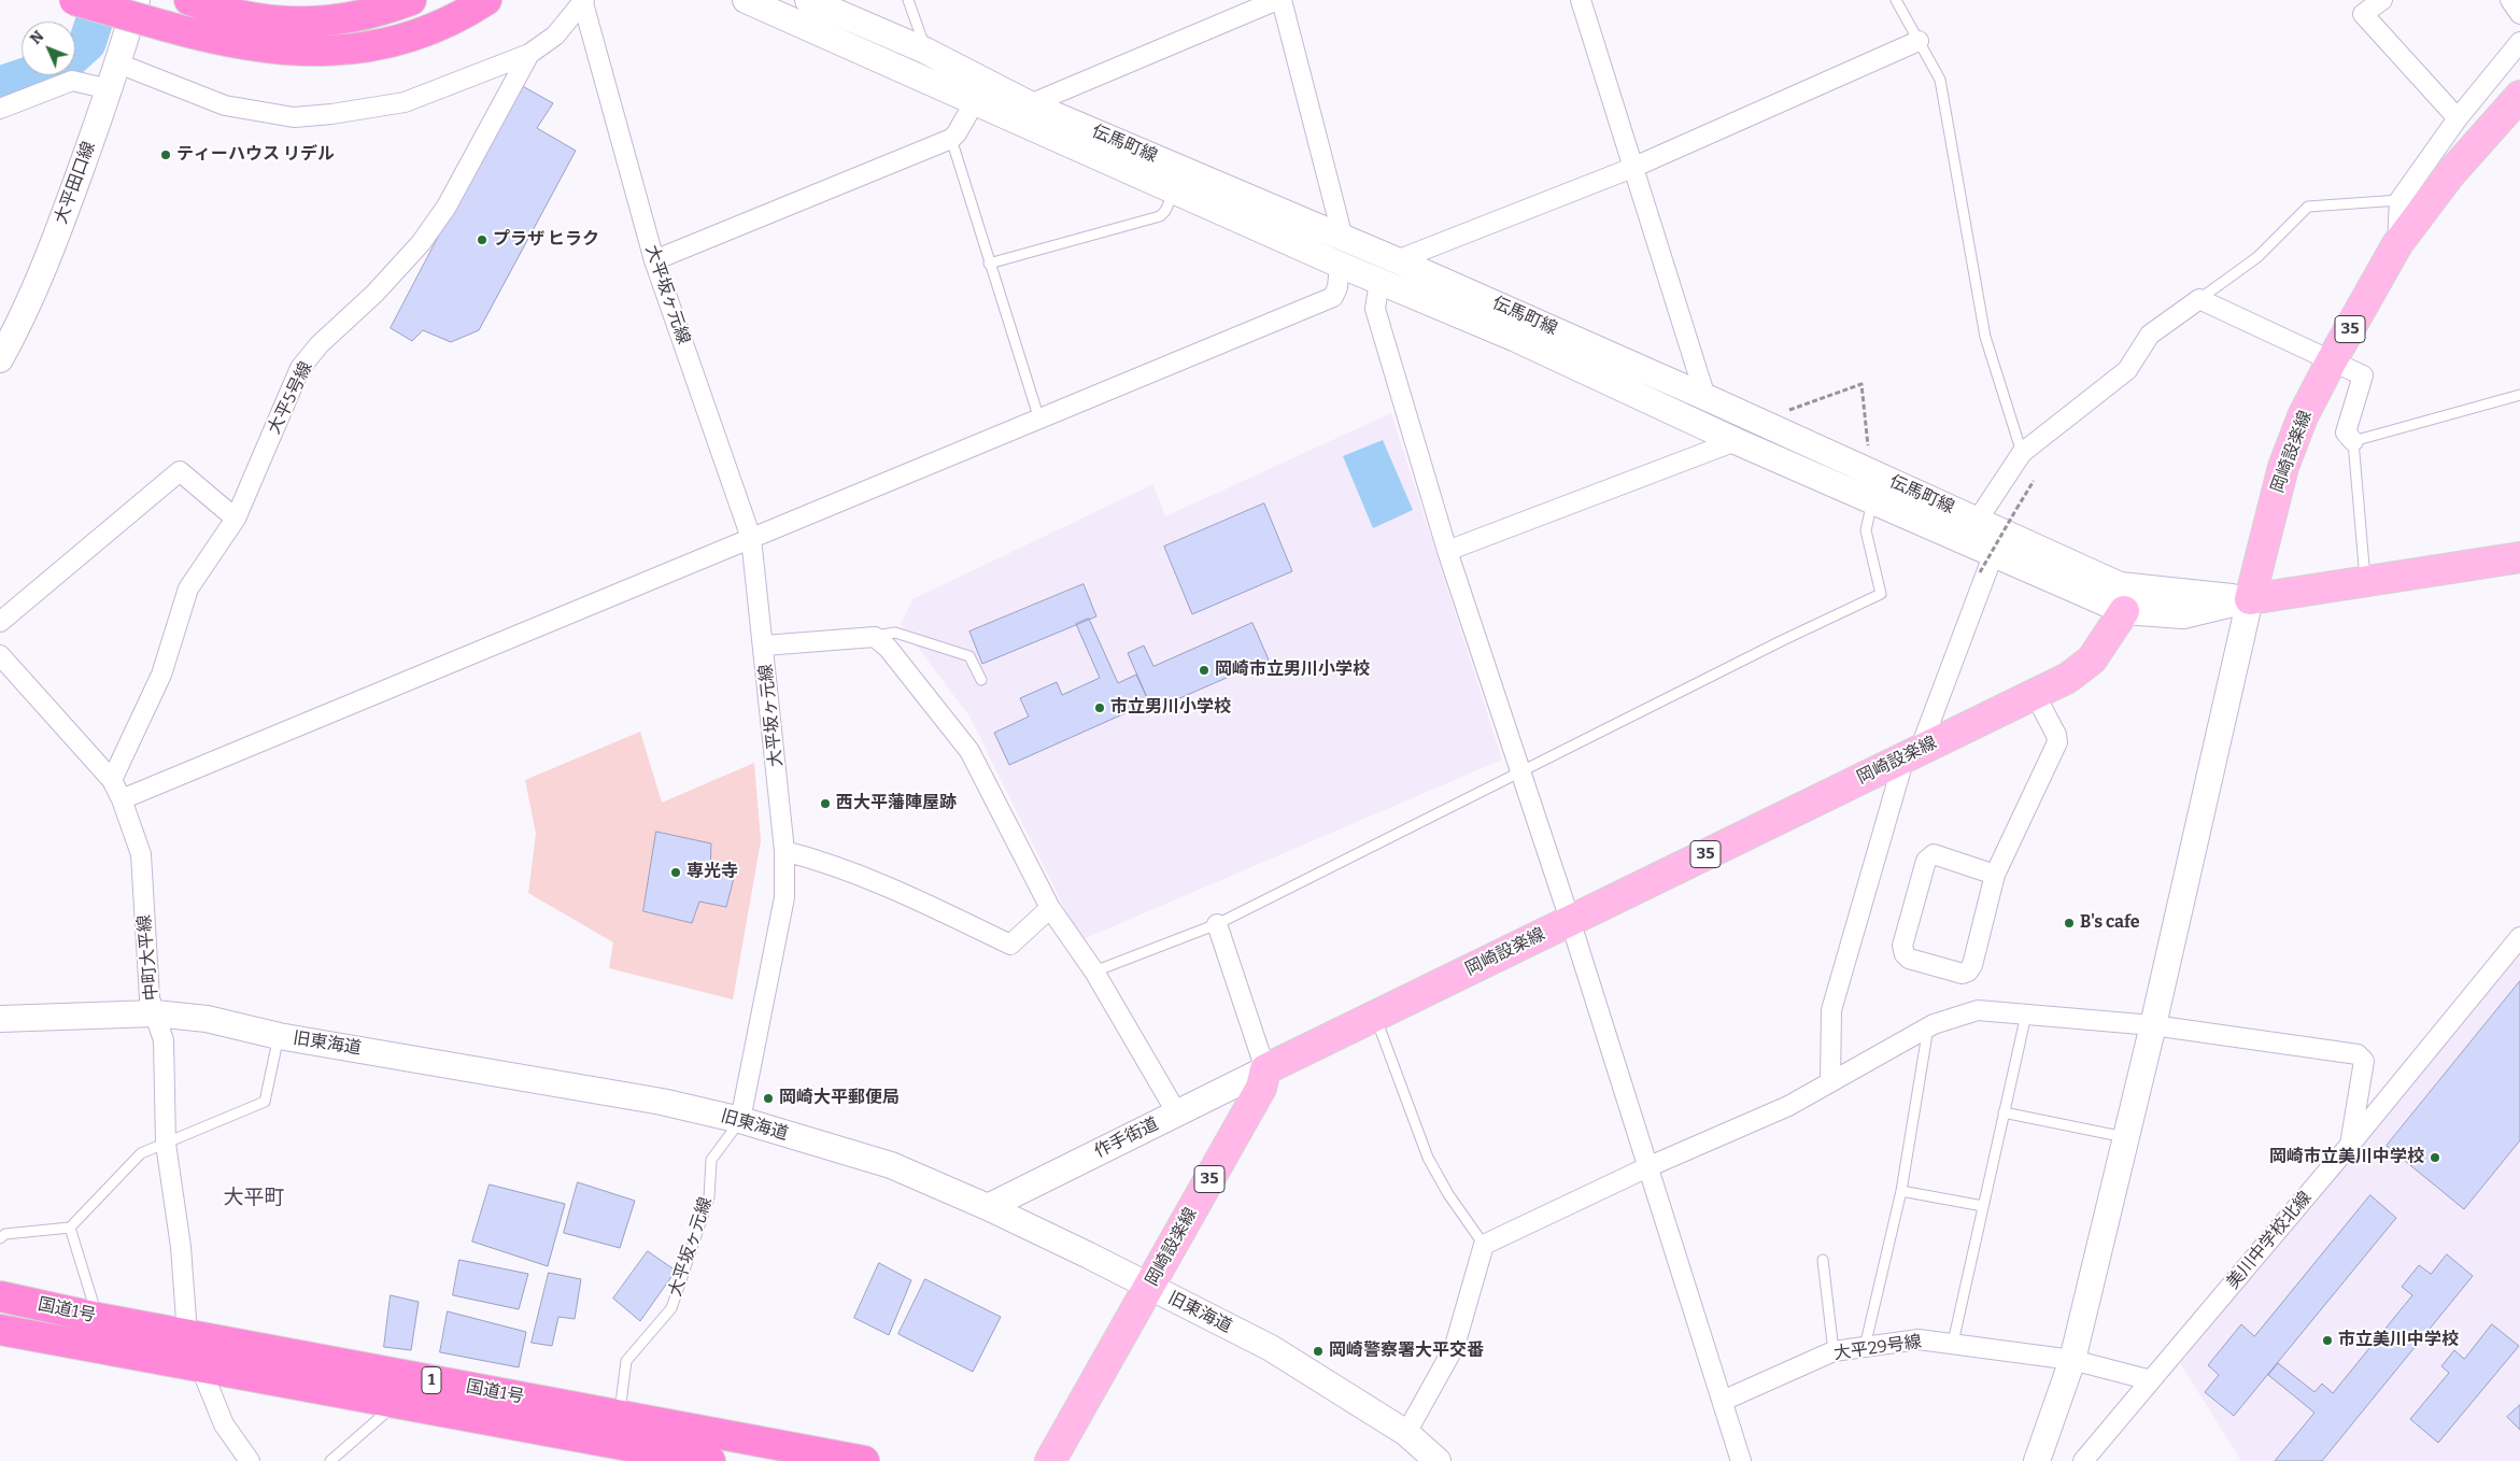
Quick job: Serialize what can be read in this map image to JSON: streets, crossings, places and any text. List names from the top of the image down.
{
  "streets": {
    "highway": ["国道1号", "1"],
    "main road": ["35", "岡崎設楽線"],
    "street": [
      "伝馬町線",
      "大平田口線",
      "大平坂ヶ元線",
      "大平5号線",
      "中町大平線",
      "旧東海道",
      "作手街道",
      "美川中学校北線",
      "大平29号線"
    ]
  },
  "crossings": [
    ["伝馬町線", "岡崎設楽線"],
    ["大平坂ヶ元線", "旧東海道"],
    ["大平坂ヶ元線", "国道1号"],
    ["大平5号線", "中町大平線"],
    ["岡崎設楽線", "旧東海道"],
    ["岡崎設楽線", "作手街道"],
    ["中町大平線", "旧東海道"],
    ["中町大平線", "国道1号"],
    ["旧東海道", "作手街道"]
  ],
  "districts": ["大平町"],
  "places": [
    "ティーハウス リデル",
    "プラザ ヒラク",
    "岡崎市立男川小学校",
    "市立男川小学校",
    "西大平藩陣屋跡",
    "専光寺",
    "B's cafe",
    "岡崎大平郵便局",
    "岡崎市立美川中学校",
    "市立美川中学校",
    "岡崎警察署大平交番"
  ],
  "north": "top left"
}
